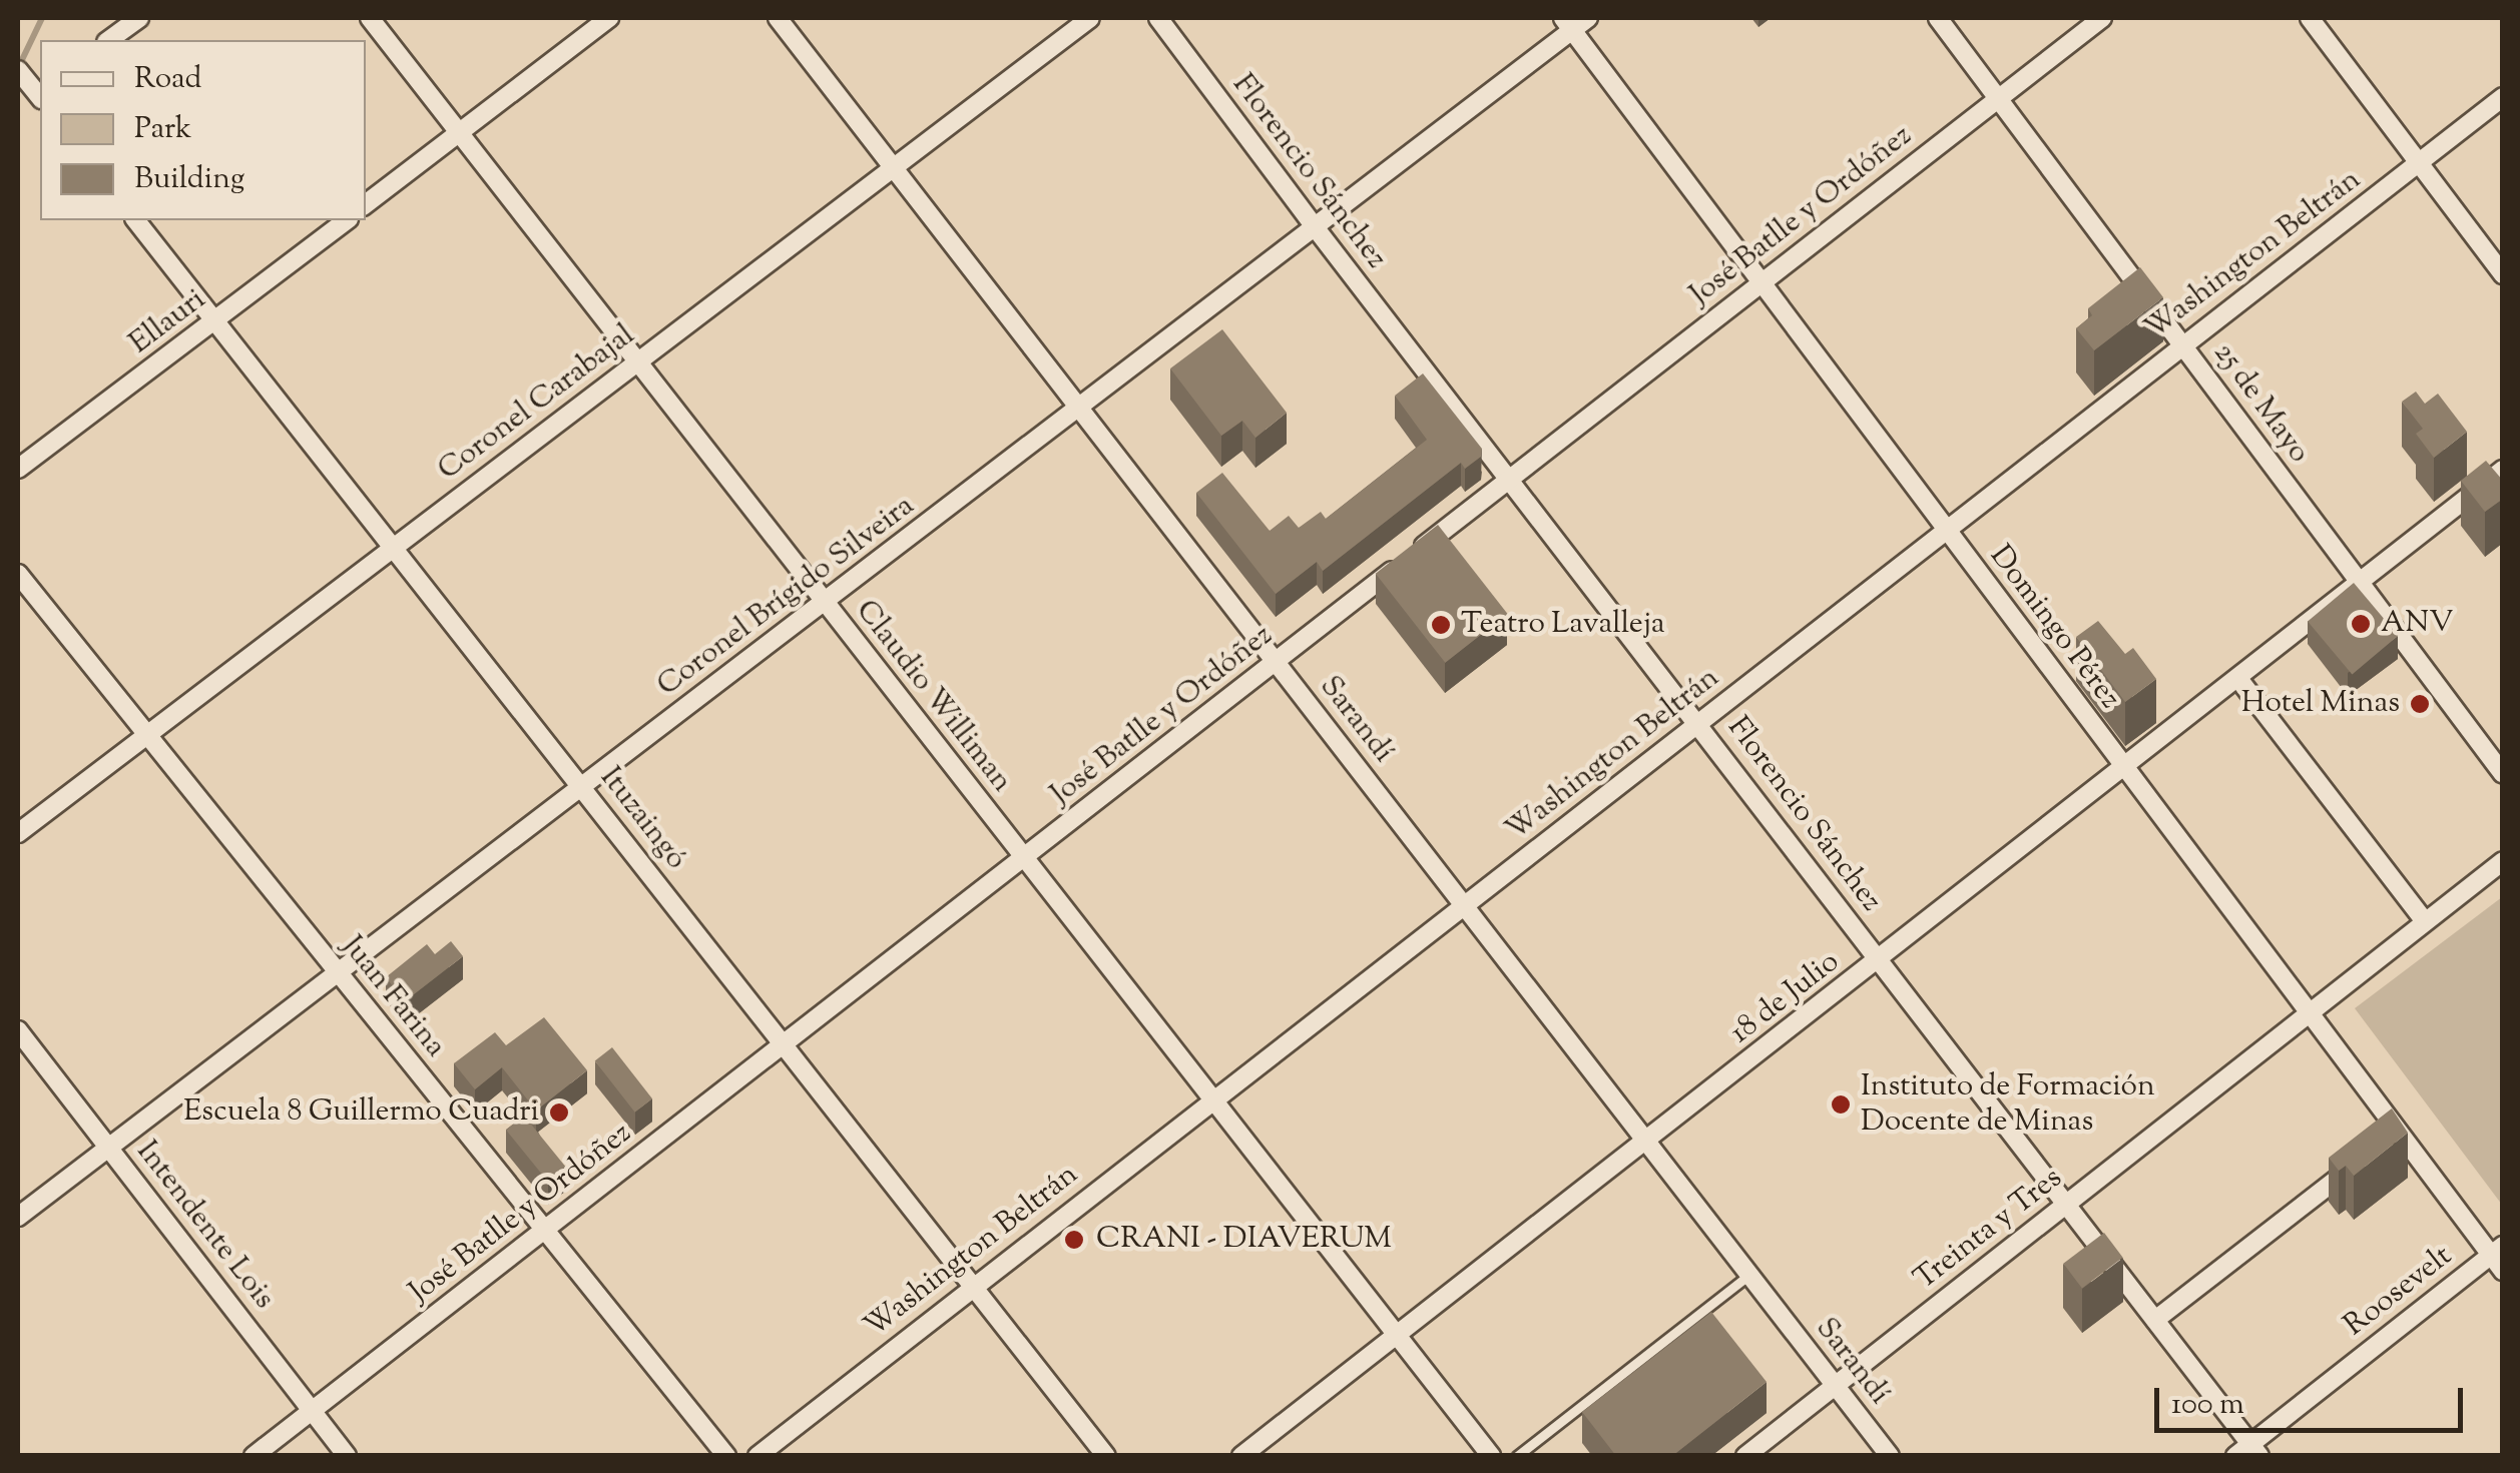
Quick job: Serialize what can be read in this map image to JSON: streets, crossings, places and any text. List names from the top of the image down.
{
  "streets": {
    "street": [
      "Florencio Sánchez",
      "José Batlle y Ordóñez",
      "Washington Beltrán",
      "Ellauri",
      "Coronel Carabajal",
      "25 de Mayo",
      "Coronel Brígido Silveira",
      "Domingo Pérez",
      "Claudio Williman",
      "Sarandí",
      "Ituzaingó",
      "Juan Farina",
      "18 de Julio",
      "Intendente Lois",
      "Treinta y Tres",
      "Roosevelt"
    ]
  },
  "crossings": [
    ["Florencio Sánchez", "José Batlle y Ordóñez"],
    ["Florencio Sánchez", "Washington Beltrán"],
    ["Florencio Sánchez", "Coronel Brígido Silveira"],
    ["Florencio Sánchez", "18 de Julio"],
    ["Florencio Sánchez", "Treinta y Tres"],
    ["Florencio Sánchez", "Roosevelt"],
    ["José Batlle y Ordóñez", "25 de Mayo"],
    ["José Batlle y Ordóñez", "Domingo Pérez"],
    ["José Batlle y Ordóñez", "Claudio Williman"],
    ["José Batlle y Ordóñez", "Sarandí"],
    ["José Batlle y Ordóñez", "Ituzaingó"],
    ["José Batlle y Ordóñez", "Juan Farina"],
    ["José Batlle y Ordóñez", "Intendente Lois"],
    ["Washington Beltrán", "25 de Mayo"],
    ["Washington Beltrán", "Domingo Pérez"],
    ["Washington Beltrán", "Claudio Williman"],
    ["Washington Beltrán", "Sarandí"],
    ["Washington Beltrán", "Ituzaingó"],
    ["Ellauri", "Ituzaingó"],
    ["Coronel Carabajal", "Claudio Williman"],
    ["Coronel Carabajal", "Sarandí"],
    ["Coronel Carabajal", "Ituzaingó"],
    ["Coronel Carabajal", "Juan Farina"],
    ["25 de Mayo", "18 de Julio"],
    ["Coronel Brígido Silveira", "Domingo Pérez"],
    ["Coronel Brígido Silveira", "Claudio Williman"],
    ["Coronel Brígido Silveira", "Sarandí"],
    ["Coronel Brígido Silveira", "Ituzaingó"],
    ["Coronel Brígido Silveira", "Juan Farina"],
    ["Coronel Brígido Silveira", "Intendente Lois"],
    ["Domingo Pérez", "18 de Julio"],
    ["Domingo Pérez", "Treinta y Tres"],
    ["Domingo Pérez", "Roosevelt"],
    ["Claudio Williman", "18 de Julio"],
    ["Sarandí", "18 de Julio"],
    ["Sarandí", "Treinta y Tres"]
  ],
  "places": [
    "ANV",
    "Teatro Lavalleja",
    "Hotel Minas",
    "Instituto de Formación Docente de Minas",
    "Escuela 8 Guillermo Cuadri",
    "CRANI - DIAVERUM"
  ],
  "legend": ["Road", "Park", "Building"],
  "scale_bar": "100 m"
}
